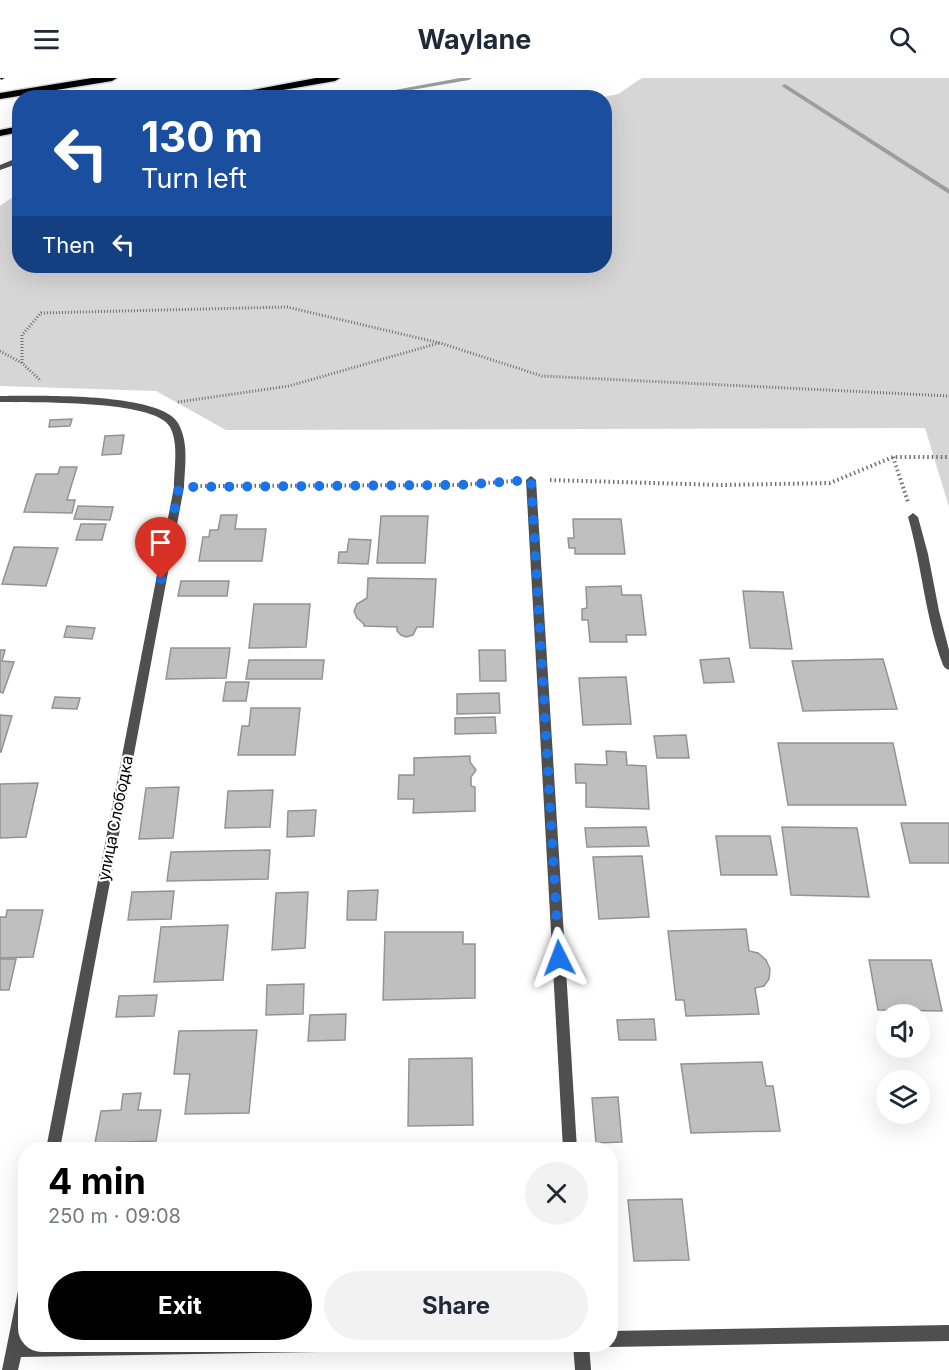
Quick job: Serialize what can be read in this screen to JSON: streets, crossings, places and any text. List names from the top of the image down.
{
  "streets": {
    "street": ["улица Слободка"]
  },
  "page": {
    "header": "Waylane",
    "turn": ["130 m", "Turn left"],
    "then": "Then",
    "heading": ["4 min", "250 m · 09:08"],
    "buttons": ["Exit", "Share"]
  }
}
